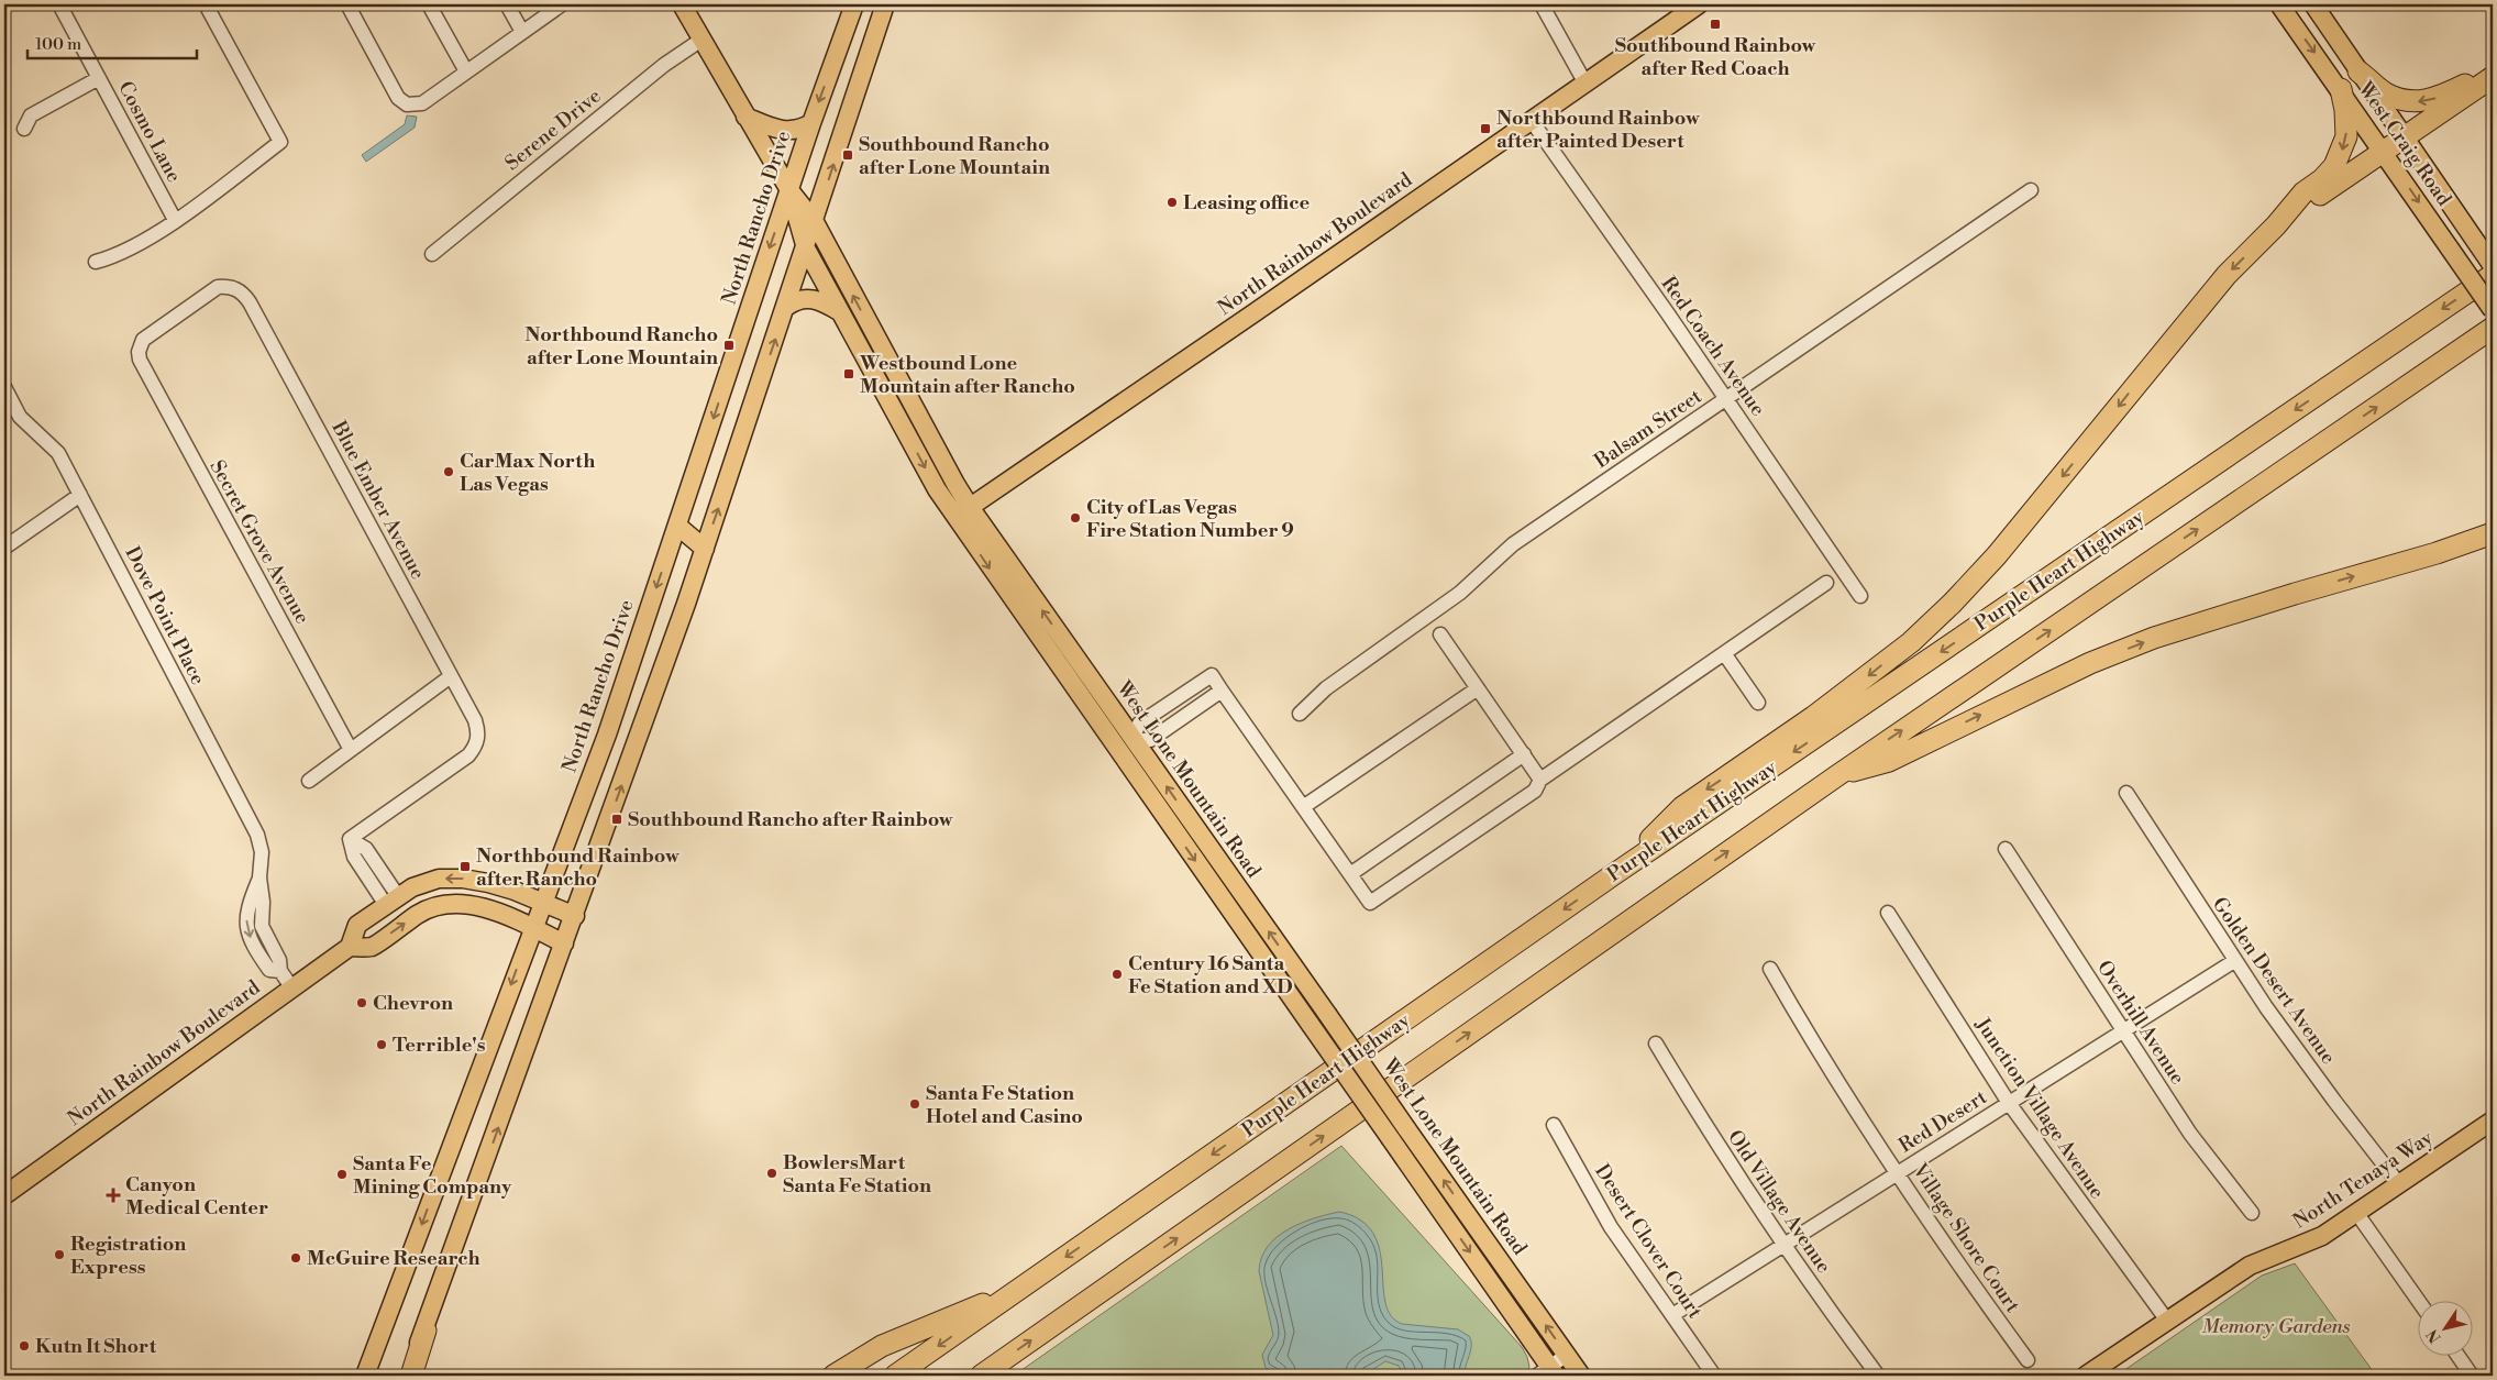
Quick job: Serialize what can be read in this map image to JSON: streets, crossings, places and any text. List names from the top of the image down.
{
  "streets": {
    "highway": ["Purple Heart Highway"],
    "main road": [
      "West Craig Road",
      "North Rancho Drive",
      "North Rainbow Boulevard",
      "West Lone Mountain Road",
      "North Tenaya Way"
    ],
    "street": [
      "Serene Drive",
      "Cosmo Lane",
      "Red Coach Avenue",
      "Balsam Street",
      "Blue Ember Avenue",
      "Secret Grove Avenue",
      "Dove Point Place",
      "Golden Desert Avenue",
      "Overhill Avenue",
      "Junction Village Avenue",
      "Red Desert",
      "Old Village Avenue",
      "Village Shore Court",
      "Desert Clover Court"
    ]
  },
  "crossings": [
    ["Serene Drive", "West Lone Mountain Road"],
    ["North Rancho Drive", "North Rainbow Boulevard"],
    ["North Rancho Drive", "West Lone Mountain Road"],
    ["North Rainbow Boulevard", "Red Coach Avenue"],
    ["North Rainbow Boulevard", "Blue Ember Avenue"],
    ["North Rainbow Boulevard", "Dove Point Place"],
    ["North Rainbow Boulevard", "West Lone Mountain Road"],
    ["Red Coach Avenue", "Balsam Street"],
    ["Blue Ember Avenue", "Secret Grove Avenue"],
    ["Golden Desert Avenue", "Red Desert"],
    ["Golden Desert Avenue", "North Tenaya Way"],
    ["Overhill Avenue", "Red Desert"],
    ["Junction Village Avenue", "Red Desert"],
    ["Junction Village Avenue", "North Tenaya Way"],
    ["Red Desert", "Old Village Avenue"],
    ["Red Desert", "Village Shore Court"],
    ["Red Desert", "Desert Clover Court"]
  ],
  "parks": ["Memory Gardens"],
  "places": {
    "transit": [
      "Southbound Rainbow after Red Coach",
      "Northbound Rainbow after Painted Desert",
      "Southbound Rancho after Lone Mountain",
      "Northbound Rancho after Lone Mountain",
      "Westbound Lone Mountain after Rancho",
      "Southbound Rancho after Rainbow",
      "Northbound Rainbow after Rancho"
    ],
    "other": [
      "Leasing office",
      "CarMax North Las Vegas",
      "City of Las Vegas Fire Station Number 9",
      "Century 16 Santa Fe Station and XD",
      "Chevron",
      "Terrible's",
      "Santa Fe Station Hotel and Casino",
      "BowlersMart Santa Fe Station",
      "Santa Fe Mining Company",
      "Registration Express",
      "McGuire Research",
      "Kutn It Short"
    ],
    "health": ["Canyon Medical Center"]
  },
  "scale_bar": "100 m",
  "north": "bottom left"
}
